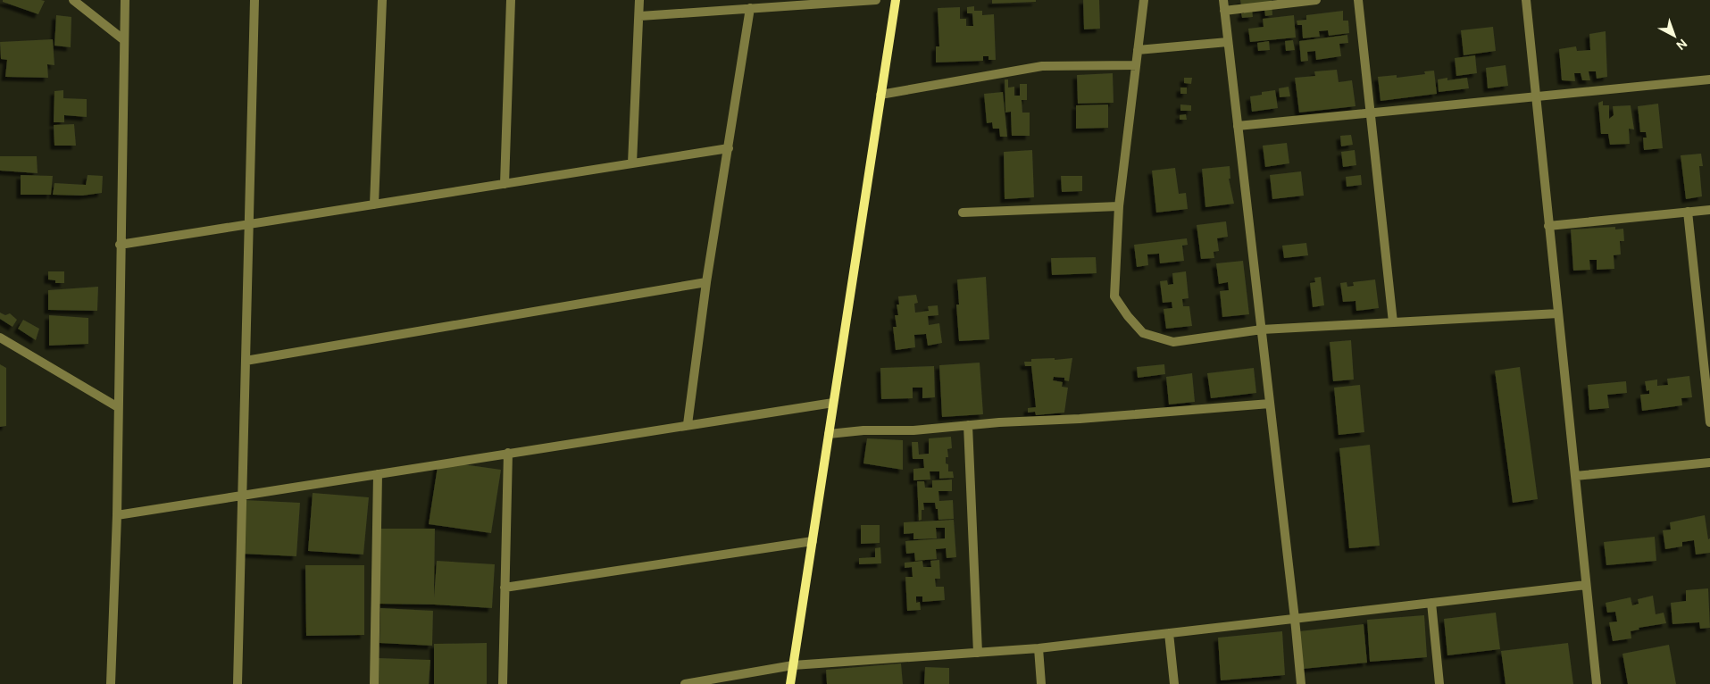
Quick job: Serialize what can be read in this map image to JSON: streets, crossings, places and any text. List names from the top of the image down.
{
  "north": "bottom right"
}
